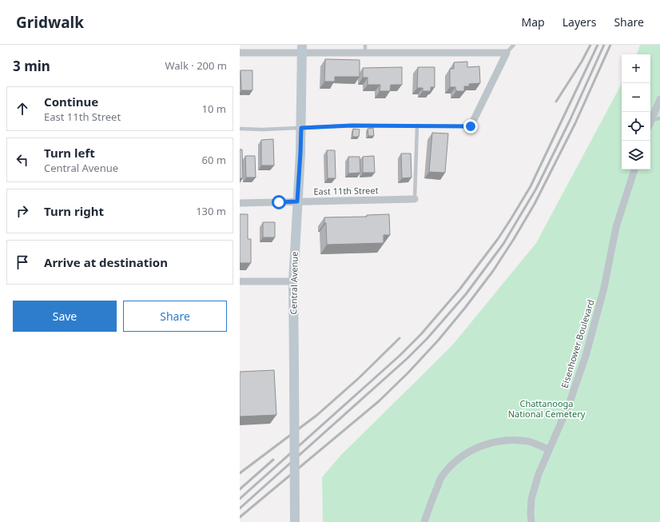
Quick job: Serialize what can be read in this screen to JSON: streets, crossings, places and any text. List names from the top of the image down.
{
  "streets": {
    "main road": ["Central Avenue"],
    "street": ["East 11th Street", "Eisenhower Boulevard"]
  },
  "crossings": [
    ["East 11th Street", "Central Avenue"]
  ],
  "parks": ["Chattanooga National Cemetery"],
  "page": {
    "header": "Gridwalk",
    "nav": ["Map", "Layers", "Share"],
    "heading": ["3 min", "Walk · 200 m"],
    "map_buttons": ["+", "−"],
    "list": [
      ["Continue", "East 11th Street", "10 m"],
      ["Turn left", "Central Avenue", "60 m"],
      ["Turn right", "130 m"],
      "Arrive at destination"
    ],
    "buttons": ["Save", "Share"]
  }
}
